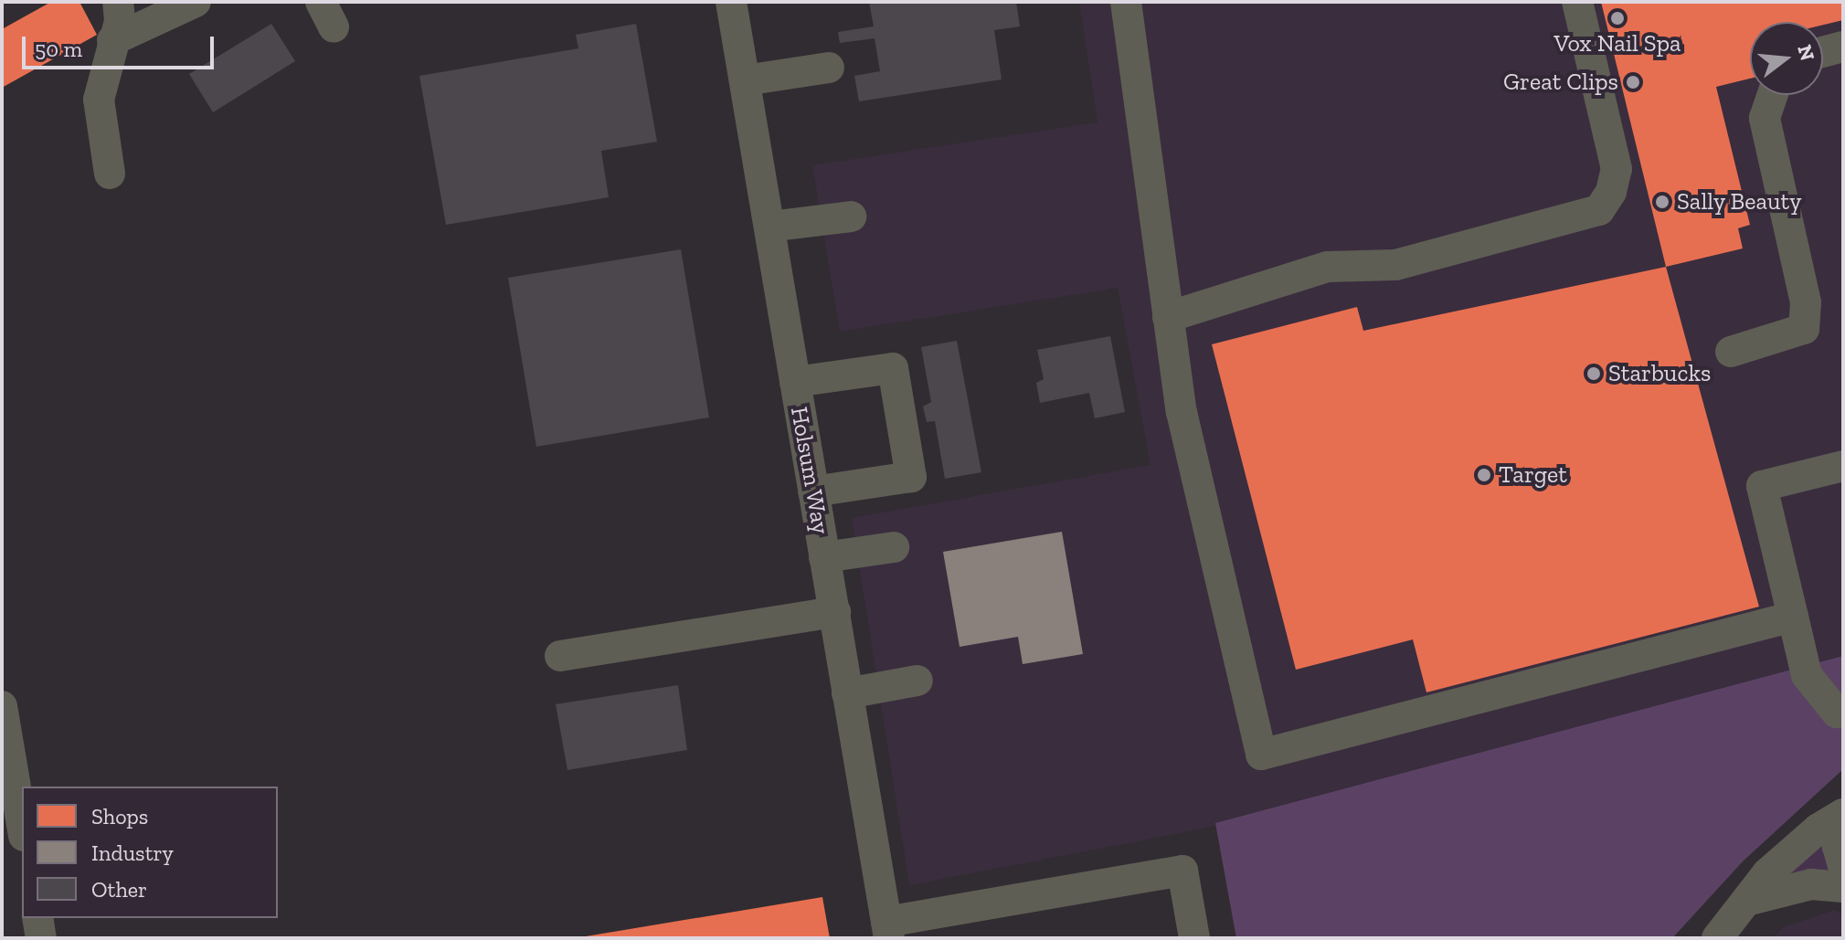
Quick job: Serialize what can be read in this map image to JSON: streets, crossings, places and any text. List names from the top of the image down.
{
  "streets": {
    "street": ["Holsum Way"]
  },
  "places": [
    "Vox Nail Spa",
    "Great Clips",
    "Sally Beauty",
    "Starbucks",
    "Target"
  ],
  "legend": ["Shops", "Industry", "Other"],
  "scale_bar": "50 m",
  "north": "right"
}
